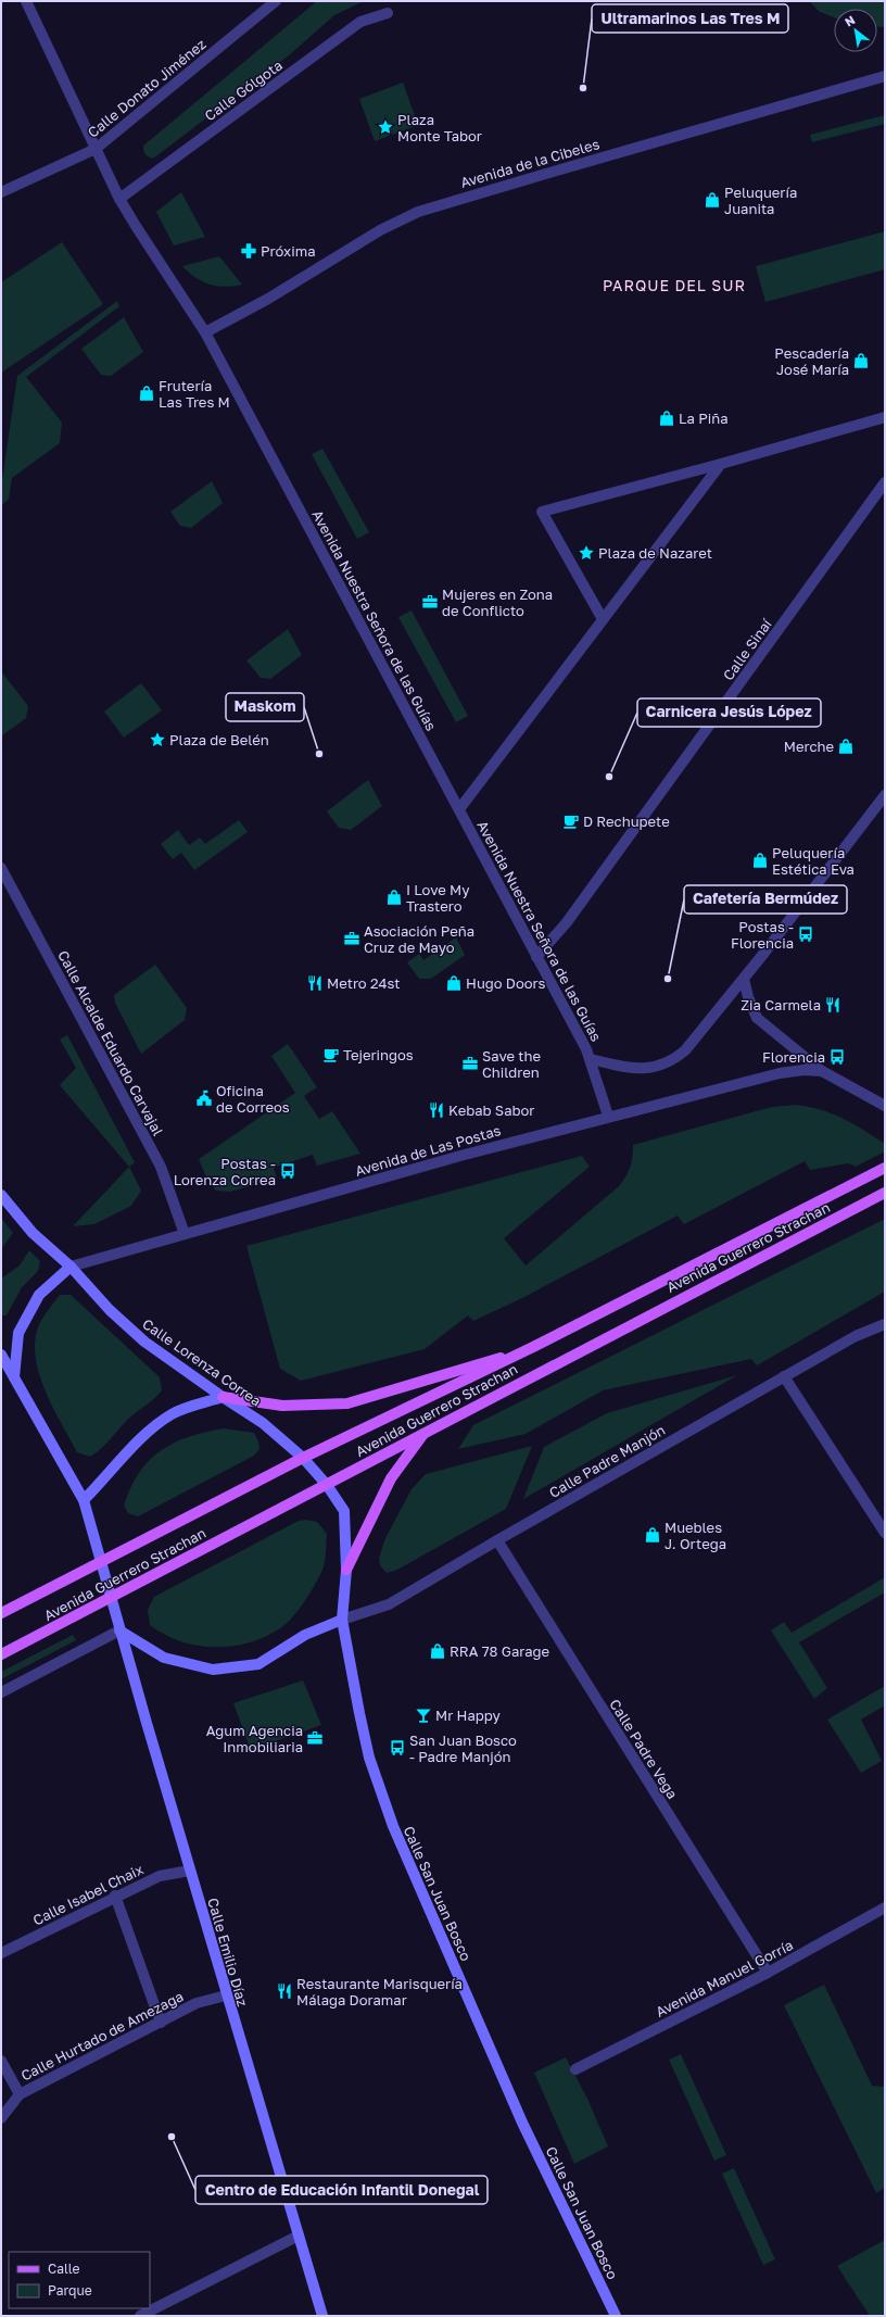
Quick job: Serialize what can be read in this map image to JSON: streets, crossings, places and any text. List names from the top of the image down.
{
  "streets": {
    "main road": [
      "Avenida Guerrero Strachan",
      "Calle Lorenza Correa",
      "Calle San Juan Bosco",
      "Calle Emilio Díaz"
    ],
    "street": [
      "Calle Donato Jiménez",
      "Calle Gólgota",
      "Avenida de la Cibeles",
      "Avenida Nuestra Señora de las Guías",
      "Calle Sinaí",
      "Calle Alcalde Eduardo Carvajal",
      "Avenida de Las Postas",
      "Calle Padre Manjón",
      "Calle Padre Vega",
      "Calle Isabel Chaix",
      "Avenida Manuel Gorría",
      "Calle Hurtado de Amezaga"
    ]
  },
  "crossings": [
    ["Calle Donato Jiménez", "Avenida Nuestra Señora de las Guías"],
    ["Calle Gólgota", "Avenida Nuestra Señora de las Guías"],
    ["Avenida de la Cibeles", "Avenida Nuestra Señora de las Guías"],
    ["Avenida Nuestra Señora de las Guías", "Calle Sinaí"],
    ["Avenida Nuestra Señora de las Guías", "Avenida de Las Postas"],
    ["Calle Alcalde Eduardo Carvajal", "Avenida de Las Postas"],
    ["Avenida de Las Postas", "Calle Lorenza Correa"],
    ["Avenida Guerrero Strachan", "Calle Lorenza Correa"],
    ["Avenida Guerrero Strachan", "Calle San Juan Bosco"],
    ["Avenida Guerrero Strachan", "Calle Emilio Díaz"],
    ["Calle Lorenza Correa", "Calle San Juan Bosco"],
    ["Calle Padre Manjón", "Calle Padre Vega"],
    ["Calle Padre Manjón", "Calle San Juan Bosco"],
    ["Calle Padre Vega", "Avenida Manuel Gorría"],
    ["Calle Isabel Chaix", "Calle Emilio Díaz"],
    ["Calle Emilio Díaz", "Calle Hurtado de Amezaga"]
  ],
  "districts": ["PARQUE DEL SUR"],
  "places": {
    "other": [
      "Ultramarinos Las Tres M",
      "Maskom",
      "Carnicera Jesús López",
      "Cafetería Bermúdez",
      "Centro de Educación Infantil Donegal"
    ],
    "place": ["Plaza Monte Tabor", "Plaza de Nazaret", "Plaza de Belén"],
    "shop": [
      "Peluquería Juanita",
      "Pescadería José María",
      "Frutería Las Tres M",
      "La Piña",
      "Merche",
      "Peluquería Estética Eva",
      "I Love My Trastero",
      "Hugo Doors",
      "Muebles J. Ortega",
      "RRA 78 Garage"
    ],
    "pharmacy": ["Próxima"],
    "office": [
      "Mujeres en Zona de Conflicto",
      "Asociación Peña Cruz de Mayo",
      "Save the Children",
      "Agum Agencia Inmobiliaria"
    ],
    "cafe": ["D Rechupete", "Tejeringos"],
    "bus stop": [
      "Postas - Florencia",
      "Florencia",
      "Postas - Lorenza Correa",
      "San Juan Bosco - Padre Manjón"
    ],
    "restaurant": [
      "Metro 24st",
      "Zia Carmela",
      "Kebab Sabor",
      "Restaurante Marisquería Málaga Doramar"
    ],
    "public building": ["Oficina de Correos"],
    "bar": ["Mr Happy"]
  },
  "legend": ["Calle", "Parque"],
  "north": "top left"
}
